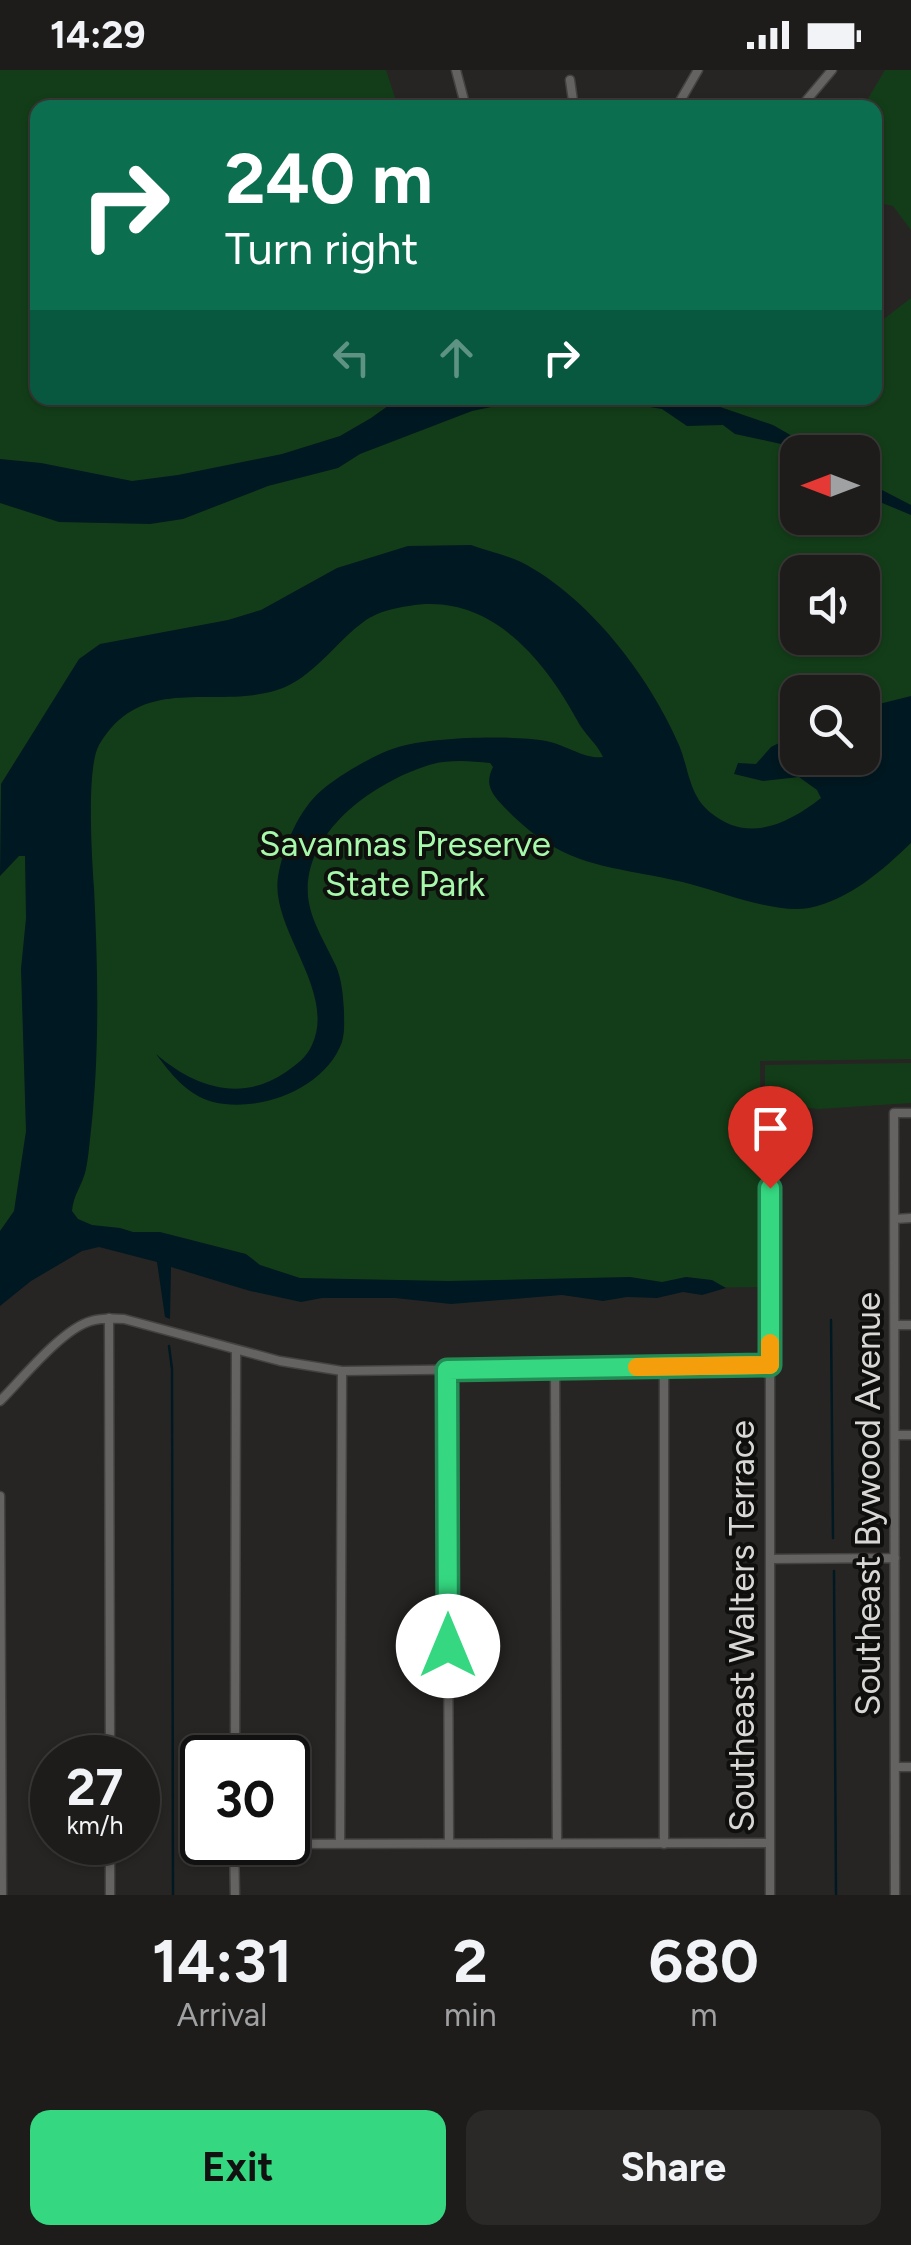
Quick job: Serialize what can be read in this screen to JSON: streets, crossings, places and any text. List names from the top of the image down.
{
  "streets": {
    "street": ["Southeast Bywood Avenue", "Southeast Walters Terrace"]
  },
  "parks": ["Savannas Preserve State Park"],
  "north": "left",
  "page": {
    "status": "14:29",
    "turn": ["240 m", "Turn right"],
    "speed": "27 km/h",
    "limit": "30",
    "eta": [
      "14:31",
      "Arrival",
      "2",
      "min",
      "680",
      "m"
    ],
    "buttons": ["Exit", "Share"]
  }
}
